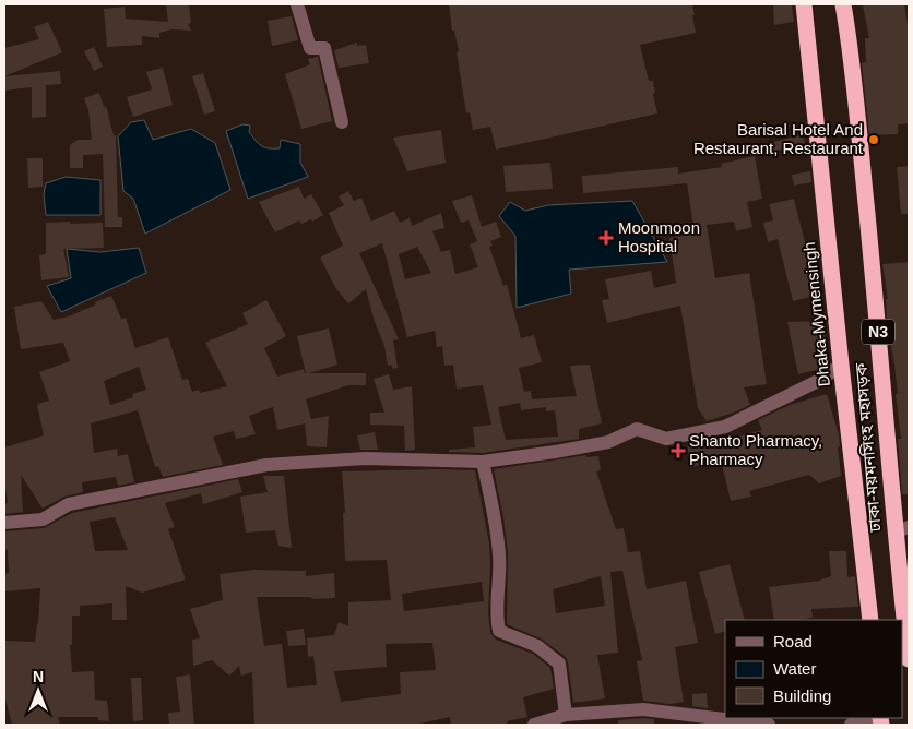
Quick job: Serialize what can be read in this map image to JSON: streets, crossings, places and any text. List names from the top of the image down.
{
  "streets": {
    "highway": ["Dhaka-Mymensingh", "N3", "ঢাকা-ময়মনসিংহ মহাসড়ক"]
  },
  "places": {
    "other": ["Barisal Hotel And Restaurant, Restaurant"],
    "health": ["Moonmoon Hospital", "Shanto Pharmacy, Pharmacy"]
  },
  "legend": ["Road", "Water", "Building"],
  "north": "top"
}
